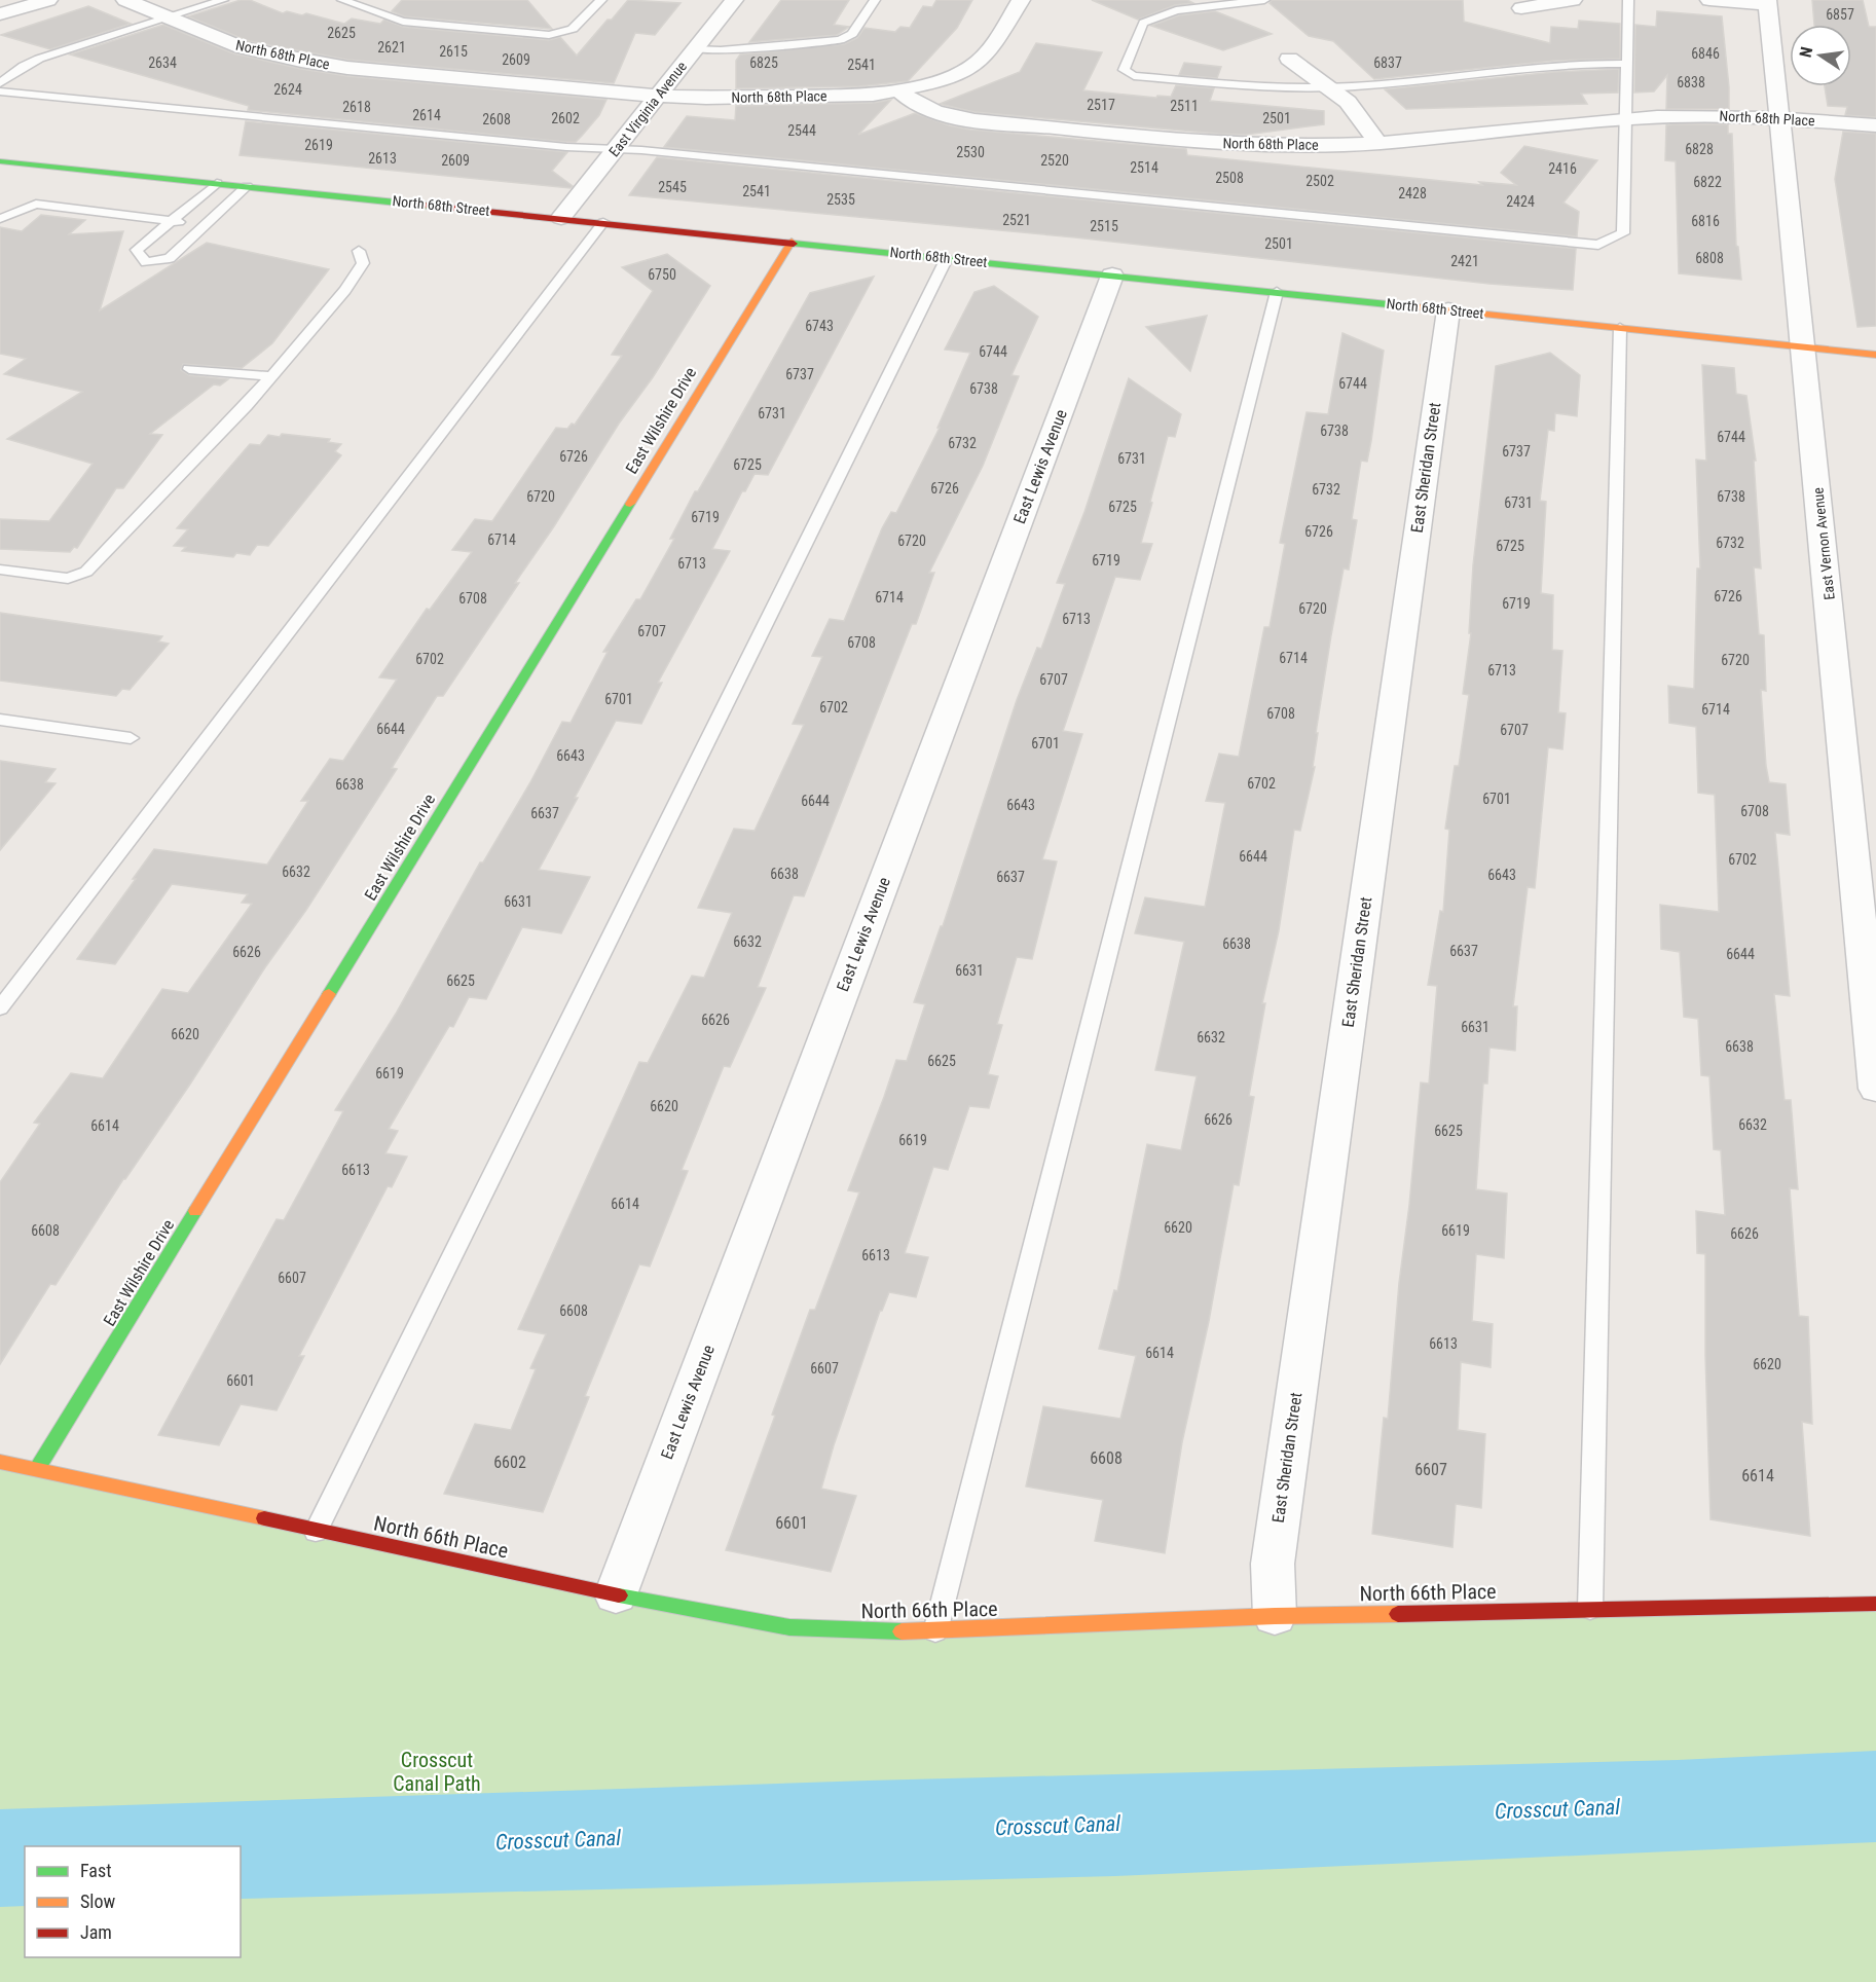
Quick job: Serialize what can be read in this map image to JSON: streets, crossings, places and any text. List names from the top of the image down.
{
  "streets": {
    "street": [
      "North 68th Place",
      "East Virginia Avenue",
      "North 68th Street",
      "East Wilshire Drive",
      "East Lewis Avenue",
      "East Sheridan Street",
      "East Vernon Avenue",
      "North 66th Place"
    ]
  },
  "crossings": [
    ["North 68th Place", "East Virginia Avenue"],
    ["North 68th Place", "East Vernon Avenue"],
    ["East Virginia Avenue", "North 68th Street"],
    ["North 68th Street", "East Wilshire Drive"],
    ["North 68th Street", "East Lewis Avenue"],
    ["North 68th Street", "East Sheridan Street"],
    ["North 68th Street", "East Vernon Avenue"],
    ["East Wilshire Drive", "North 66th Place"],
    ["East Lewis Avenue", "North 66th Place"],
    ["East Sheridan Street", "North 66th Place"]
  ],
  "water": ["Crosscut Canal"],
  "parks": ["Crosscut Canal Path"],
  "house_numbers": [
    "6857",
    "2625",
    "2621",
    "2615",
    "6846",
    "2609",
    "2634",
    "6825",
    "6837",
    "2541",
    "6838",
    "2624",
    "2517",
    "2511",
    "2618",
    "2614",
    "2602",
    "2501",
    "2608",
    "2544",
    "2619",
    "6828",
    "2530",
    "2613",
    "2609",
    "2520",
    "2514",
    "2416",
    "2508",
    "2502",
    "6822",
    "2545",
    "2541",
    "2428",
    "2535",
    "2424",
    "2521",
    "6816",
    "2515",
    "2501",
    "6808",
    "2421",
    "6750",
    "6743",
    "6744",
    "6737",
    "6744",
    "6738",
    "6731",
    "6738",
    "6744",
    "6732",
    "6737",
    "6726",
    "6731",
    "6725",
    "6726",
    "6732",
    "6720",
    "6738",
    "6731",
    "6725",
    "6719",
    "6726",
    "6714",
    "6720",
    "6732",
    "6725",
    "6719",
    "6713",
    "6726",
    "6714",
    "6708",
    "6719",
    "6720",
    "6713",
    "6707",
    "6708",
    "6714",
    "6702",
    "6720",
    "6713",
    "6707",
    "6701",
    "6702",
    "6714",
    "6708",
    "6644",
    "6707",
    "6701",
    "6643",
    "6702",
    "6638",
    "6701",
    "6644",
    "6643",
    "6708",
    "6637",
    "6644",
    "6702",
    "6632",
    "6638",
    "6643",
    "6637",
    "6631",
    "6632",
    "6638",
    "6637",
    "6626",
    "6644",
    "6631",
    "6625",
    "6626",
    "6631",
    "6620",
    "6632",
    "6638",
    "6625",
    "6619",
    "6620",
    "6626",
    "6632",
    "6614",
    "6625",
    "6619",
    "6613",
    "6614",
    "6620",
    "6608",
    "6619",
    "6626",
    "6613",
    "6607",
    "6608",
    "6613",
    "6614",
    "6620",
    "6607",
    "6601",
    "6608",
    "6602",
    "6607",
    "6614",
    "6601"
  ],
  "legend": ["Fast", "Slow", "Jam"],
  "north": "left"
}
